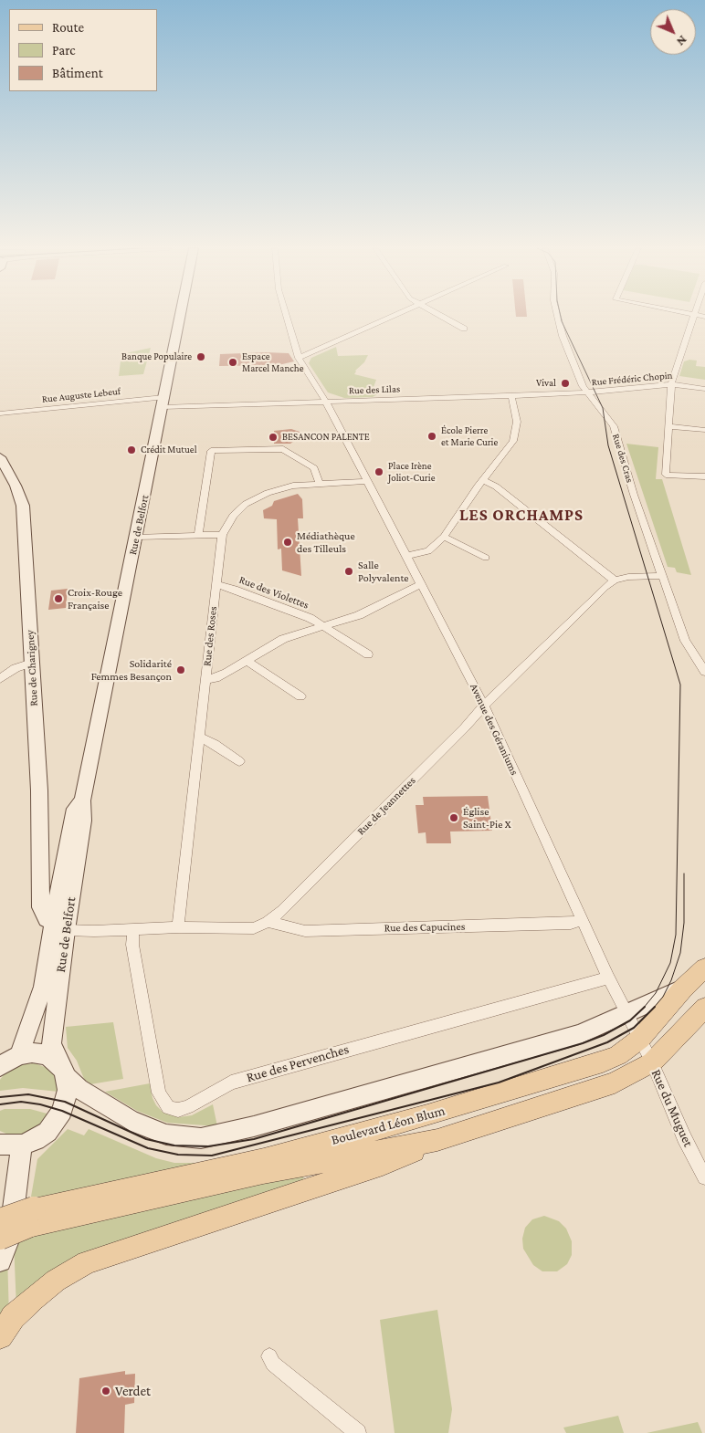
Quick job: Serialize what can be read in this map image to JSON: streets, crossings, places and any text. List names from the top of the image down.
{
  "streets": {
    "main road": ["Rue de Belfort", "Rue de Charigney", "Boulevard Léon Blum"],
    "street": [
      "Rue Frédéric Chopin",
      "Rue des Lilas",
      "Rue Auguste Lebeuf",
      "Rue des Cras",
      "Rue des Violettes",
      "Rue des Roses",
      "Avenue des Géraniums",
      "Rue de Jeannettes",
      "Rue des Capucines",
      "Rue des Pervenches",
      "Rue du Muguet"
    ]
  },
  "crossings": [
    ["Rue Frédéric Chopin", "Rue des Lilas"],
    ["Rue Frédéric Chopin", "Rue des Cras"],
    ["Rue des Lilas", "Rue Auguste Lebeuf"],
    ["Rue des Lilas", "Rue des Cras"],
    ["Rue des Lilas", "Rue de Belfort"],
    ["Rue des Lilas", "Avenue des Géraniums"],
    ["Rue Auguste Lebeuf", "Rue de Belfort"],
    ["Rue des Cras", "Rue de Jeannettes"],
    ["Rue de Belfort", "Rue de Charigney"],
    ["Rue de Belfort", "Rue de Jeannettes"],
    ["Rue des Violettes", "Rue des Roses"],
    ["Rue des Roses", "Avenue des Géraniums"],
    ["Rue des Roses", "Rue de Jeannettes"],
    ["Rue de Charigney", "Rue de Jeannettes"],
    ["Avenue des Géraniums", "Rue de Jeannettes"],
    ["Avenue des Géraniums", "Rue des Capucines"],
    ["Avenue des Géraniums", "Rue des Pervenches"],
    ["Avenue des Géraniums", "Rue du Muguet"],
    ["Avenue des Géraniums", "Boulevard Léon Blum"],
    ["Rue de Jeannettes", "Rue des Capucines"],
    ["Rue de Jeannettes", "Rue des Pervenches"],
    ["Rue du Muguet", "Boulevard Léon Blum"]
  ],
  "districts": ["LES ORCHAMPS"],
  "places": [
    "Banque Populaire",
    "Espace Marcel Manche",
    "Vival",
    "École Pierre et Marie Curie",
    "BESANCON PALENTE",
    "Crédit Mutuel",
    "Place Irène Joliot-Curie",
    "Médiathèque des Tilleuls",
    "Salle Polyvalente",
    "Croix-Rouge Française",
    "Solidarité Femmes Besançon",
    "Église Saint-Pie X",
    "Verdet"
  ],
  "legend": ["Route", "Parc", "Bâtiment"],
  "north": "bottom right"
}
